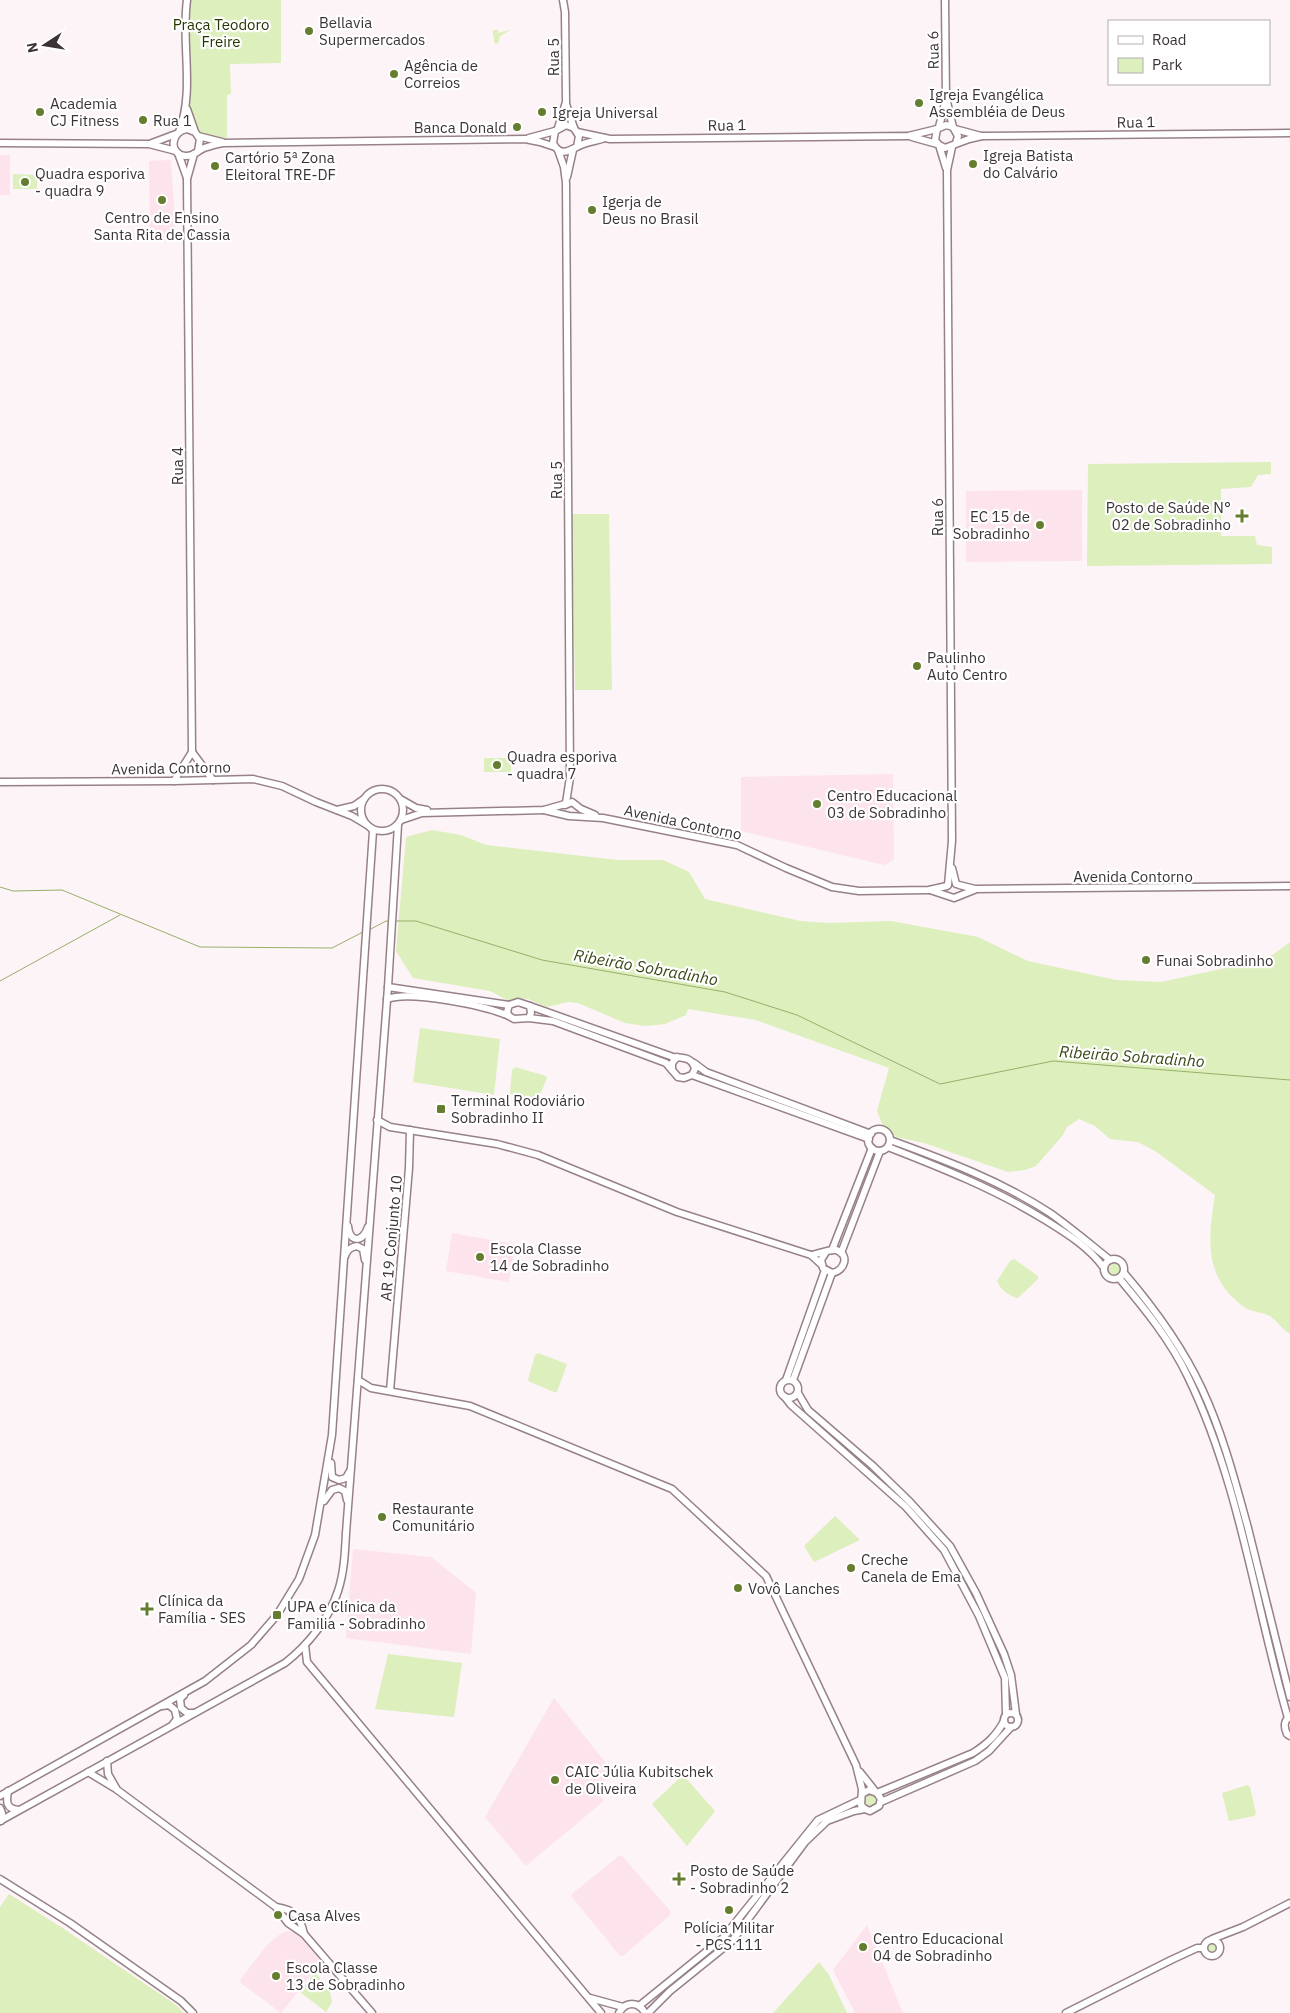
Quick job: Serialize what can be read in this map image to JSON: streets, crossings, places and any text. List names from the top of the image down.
{
  "streets": {
    "street": [
      "Rua 6",
      "Rua 5",
      "Rua 1",
      "Rua 4",
      "Avenida Contorno",
      "AR 19 Conjunto 10"
    ]
  },
  "crossings": [
    ["Rua 6", "Avenida Contorno"],
    ["Rua 5", "Avenida Contorno"]
  ],
  "water": ["Ribeirão Sobradinho"],
  "parks": ["Praça Teodoro Freire"],
  "places": {
    "other": [
      "Bellavia Supermercados",
      "Agência de Correios",
      "Igreja Evangélica Assembléia de Deus",
      "Academia CJ Fitness",
      "Igreja Universal",
      "Rua 1",
      "Banca Donald",
      "Igreja Batista do Calvário",
      "Cartório 5ª Zona Eleitoral TRE-DF",
      "Quadra esporiva - quadra 9",
      "Centro de Ensino Santa Rita de Cassia",
      "Igerja de Deus no Brasil",
      "EC 15 de Sobradinho",
      "Paulinho Auto Centro",
      "Quadra esporiva - quadra 7",
      "Centro Educacional 03 de Sobradinho",
      "Funai Sobradinho",
      "Escola Classe 14 de Sobradinho",
      "Restaurante Comunitário",
      "Creche Canela de Ema",
      "Vovô Lanches",
      "CAIC Júlia Kubitschek de Oliveira",
      "Polícia Militar - PCS 111",
      "Casa Alves",
      "Centro Educacional 04 de Sobradinho",
      "Escola Classe 13 de Sobradinho"
    ],
    "health": ["Posto de Saúde N° 02 de Sobradinho", "Clínica da Família - SES", "Posto de Saúde - Sobradinho 2"],
    "transit": ["Terminal Rodoviário Sobradinho II", "UPA e Clínica da Familia - Sobradinho"]
  },
  "legend": ["Road", "Park"],
  "north": "left"
}
